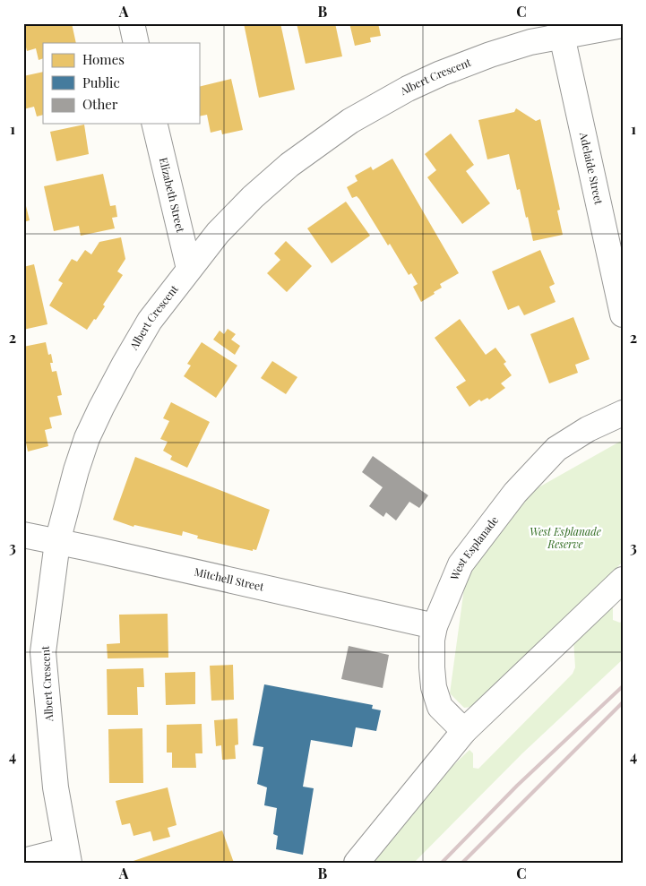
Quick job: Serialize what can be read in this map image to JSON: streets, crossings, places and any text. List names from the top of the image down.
{
  "streets": {
    "street": [
      "Albert Crescent",
      "Adelaide Street",
      "Elizabeth Street",
      "West Esplanade",
      "Mitchell Street"
    ]
  },
  "crossings": [
    ["Albert Crescent", "Adelaide Street"],
    ["Albert Crescent", "Elizabeth Street"],
    ["Albert Crescent", "Mitchell Street"],
    ["West Esplanade", "Mitchell Street"]
  ],
  "parks": ["West Esplanade Reserve"],
  "legend": ["Homes", "Public", "Other"],
  "grid": {
    "columns": ["A", "B", "C"],
    "rows": [
      "1",
      "2",
      "3",
      "4"
    ]
  }
}
